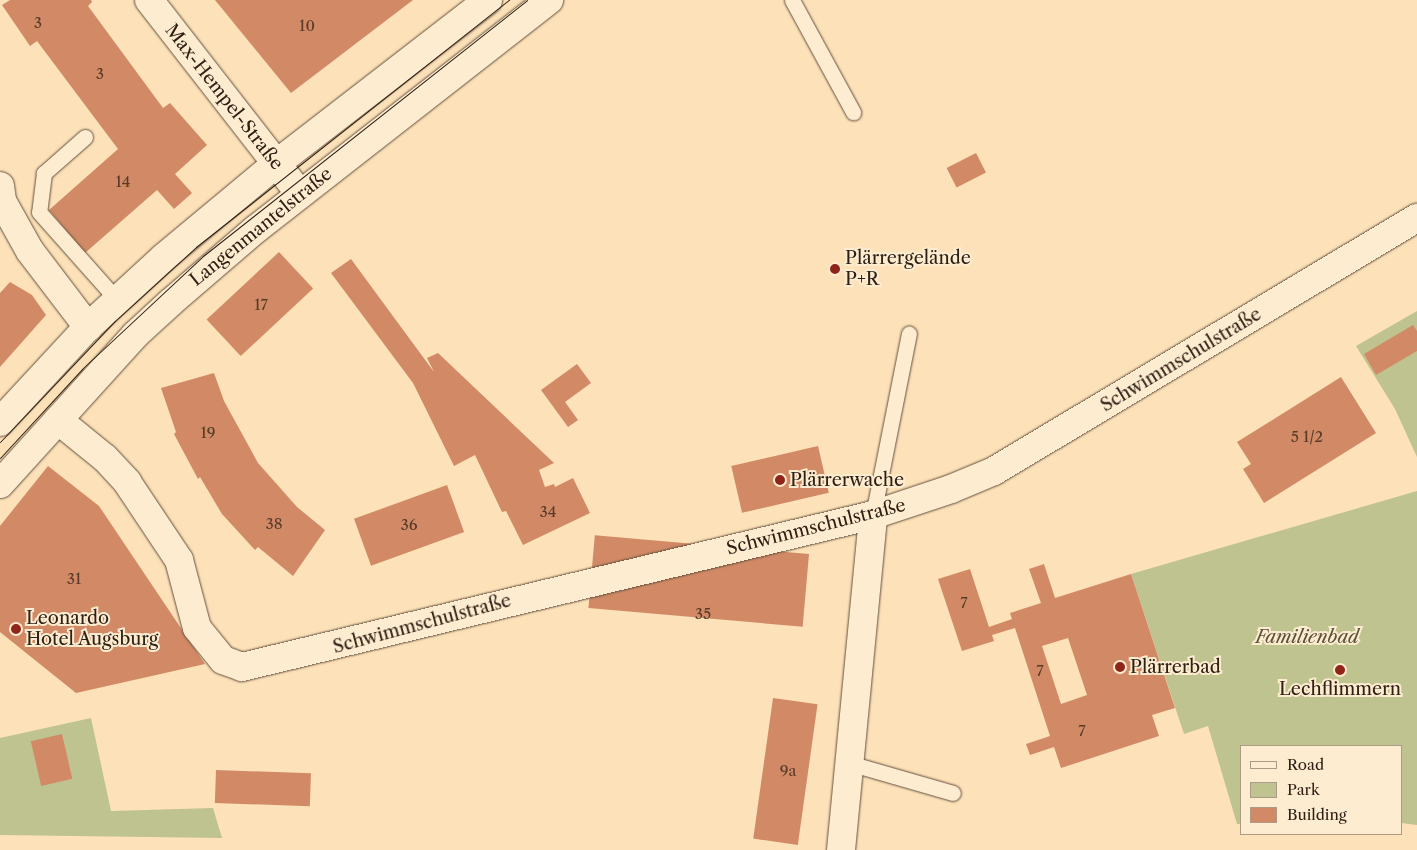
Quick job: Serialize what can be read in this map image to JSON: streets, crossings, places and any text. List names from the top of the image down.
{
  "streets": {
    "street": ["Max-Hempel-Straße", "Langenmantelstraße", "Schwimmschulstraße"]
  },
  "crossings": [
    ["Max-Hempel-Straße", "Langenmantelstraße"],
    ["Langenmantelstraße", "Schwimmschulstraße"]
  ],
  "parks": ["Familienbad"],
  "places": [
    "Plärrergelände P+R",
    "Plärrerwache",
    "Leonardo Hotel Augsburg",
    "Plärrerbad",
    "Lechflimmern"
  ],
  "house_numbers": [
    "3",
    "10",
    "3",
    "14",
    "17",
    "19",
    "5 1/2",
    "34",
    "38",
    "36",
    "31",
    "7",
    "35",
    "7",
    "7",
    "9a"
  ],
  "legend": ["Road", "Park", "Building"]
}
